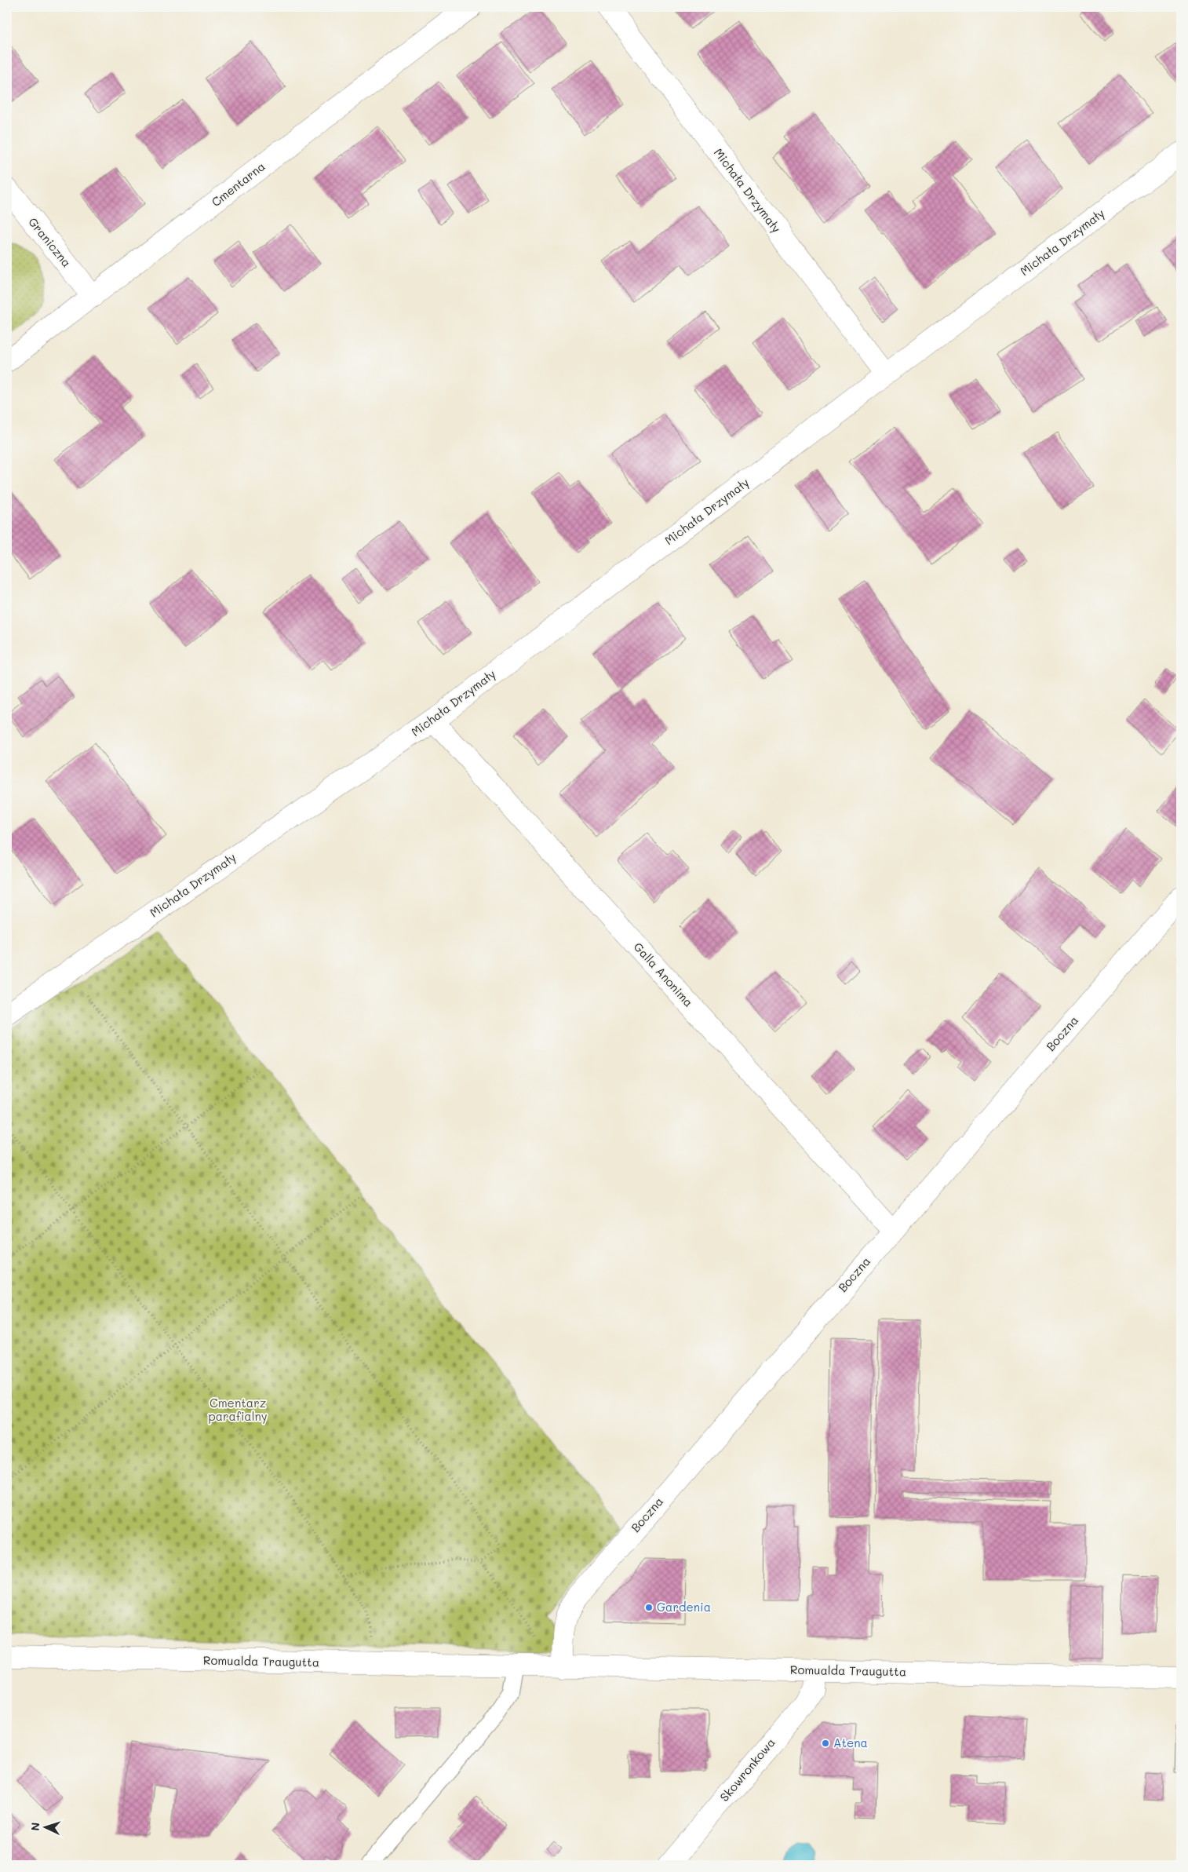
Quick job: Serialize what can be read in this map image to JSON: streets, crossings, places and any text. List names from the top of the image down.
{
  "streets": {
    "street": [
      "Cmentarna",
      "Michała Drzymały",
      "Graniczna",
      "Galla Anonima",
      "Boczna",
      "Romualda Traugutta",
      "Skowronkowa"
    ]
  },
  "crossings": [
    ["Cmentarna", "Graniczna"],
    ["Michała Drzymały", "Galla Anonima"],
    ["Galla Anonima", "Boczna"],
    ["Boczna", "Romualda Traugutta"],
    ["Romualda Traugutta", "Skowronkowa"]
  ],
  "parks": ["Cmentarz parafialny"],
  "places": ["Gardenia", "Atena"],
  "north": "left"
}
